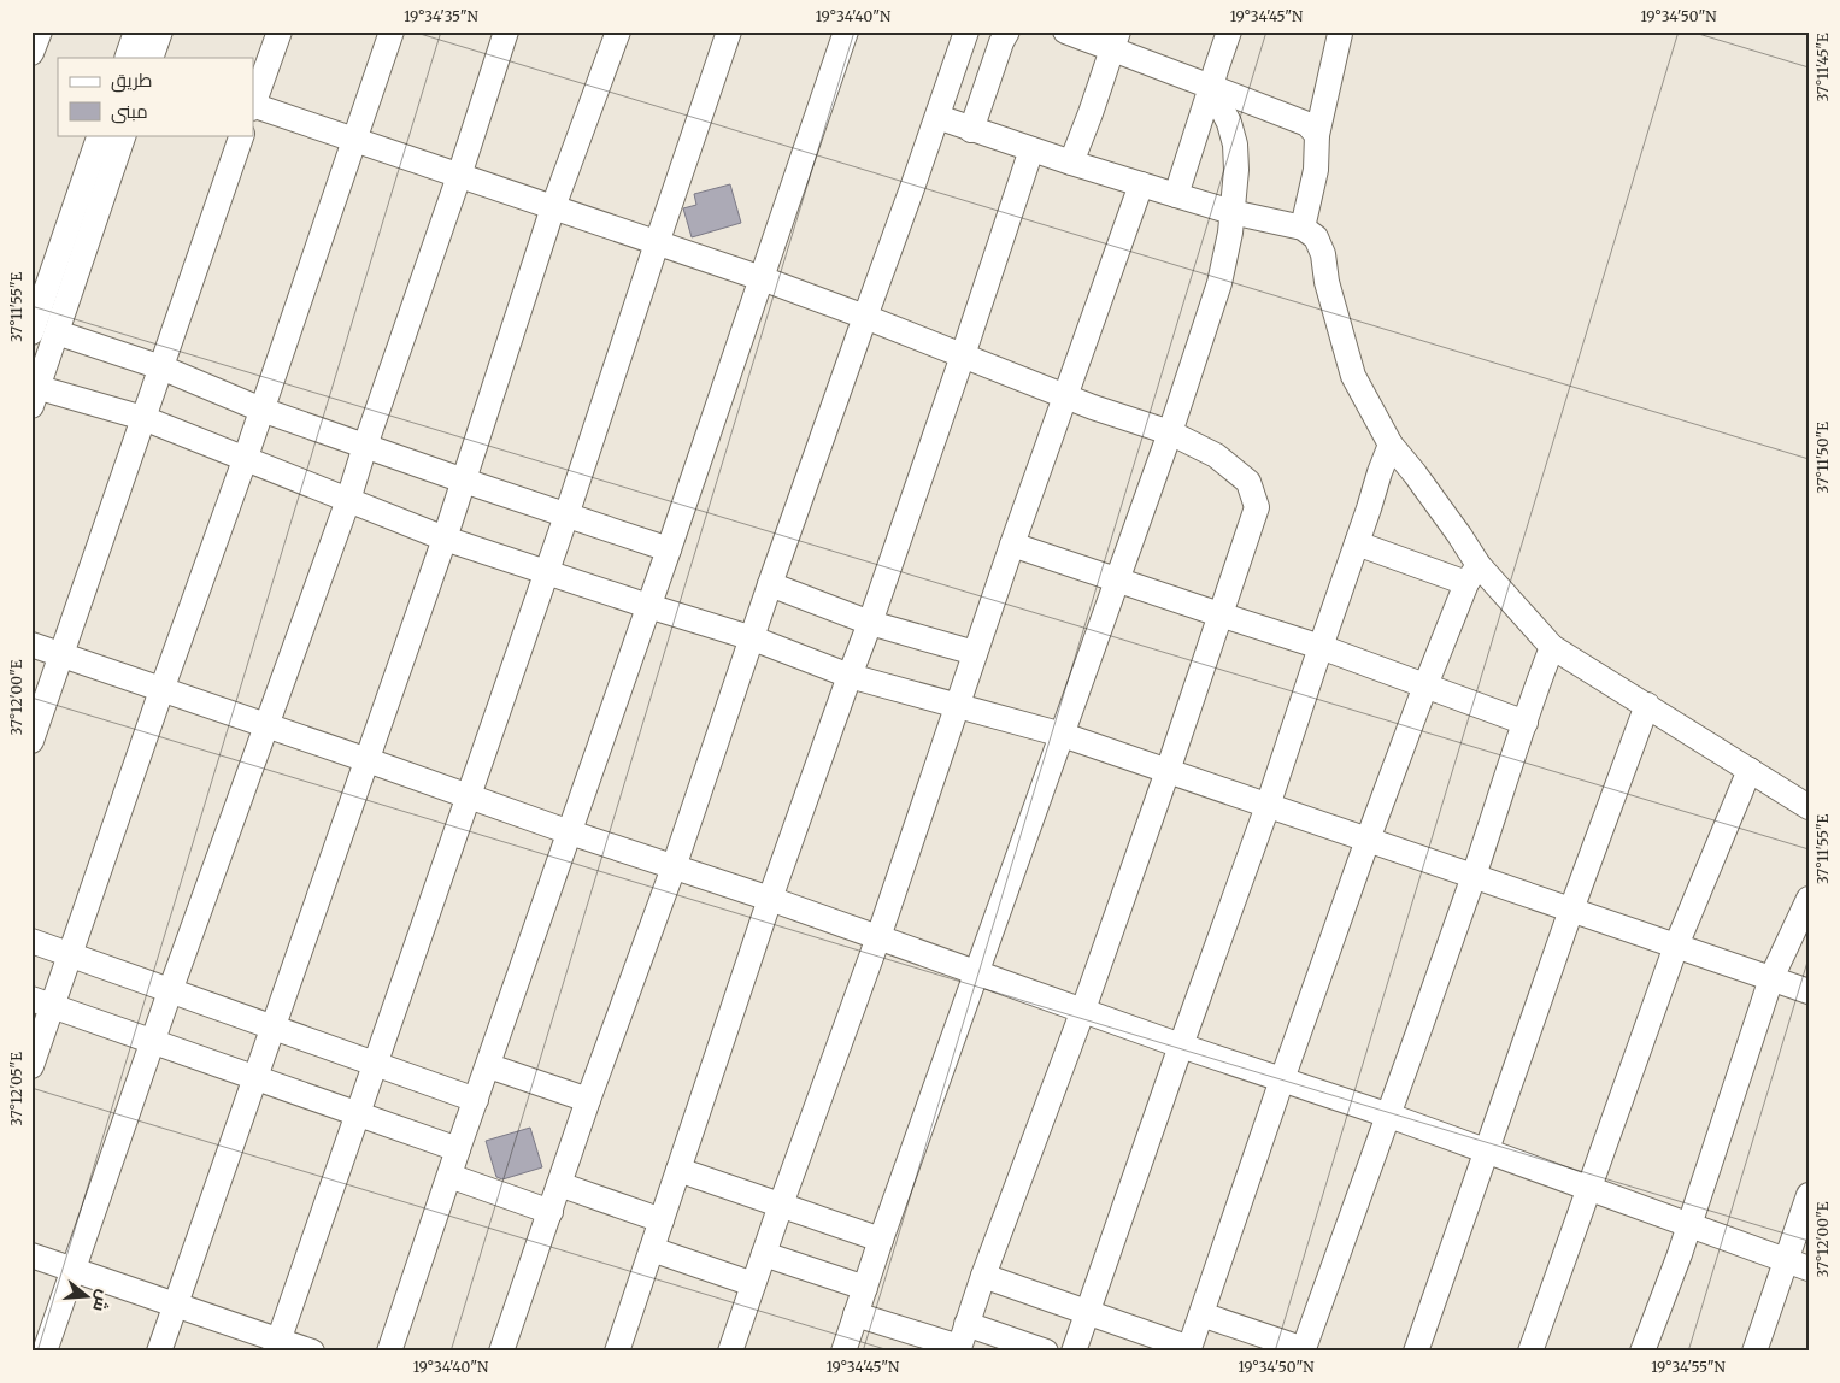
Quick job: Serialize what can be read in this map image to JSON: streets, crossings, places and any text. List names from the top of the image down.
{
  "legend": ["طريق", "مبنى"],
  "north": "right",
  "coordinates": [
    "19°34'35\"N",
    "19°34'40\"N",
    "19°34'45\"N",
    "19°34'50\"N",
    "37°11'45\"E",
    "37°11'55\"E",
    "37°11'50\"E",
    "37°12'00\"E",
    "37°12'05\"E",
    "19°34'55\"N"
  ]
}
